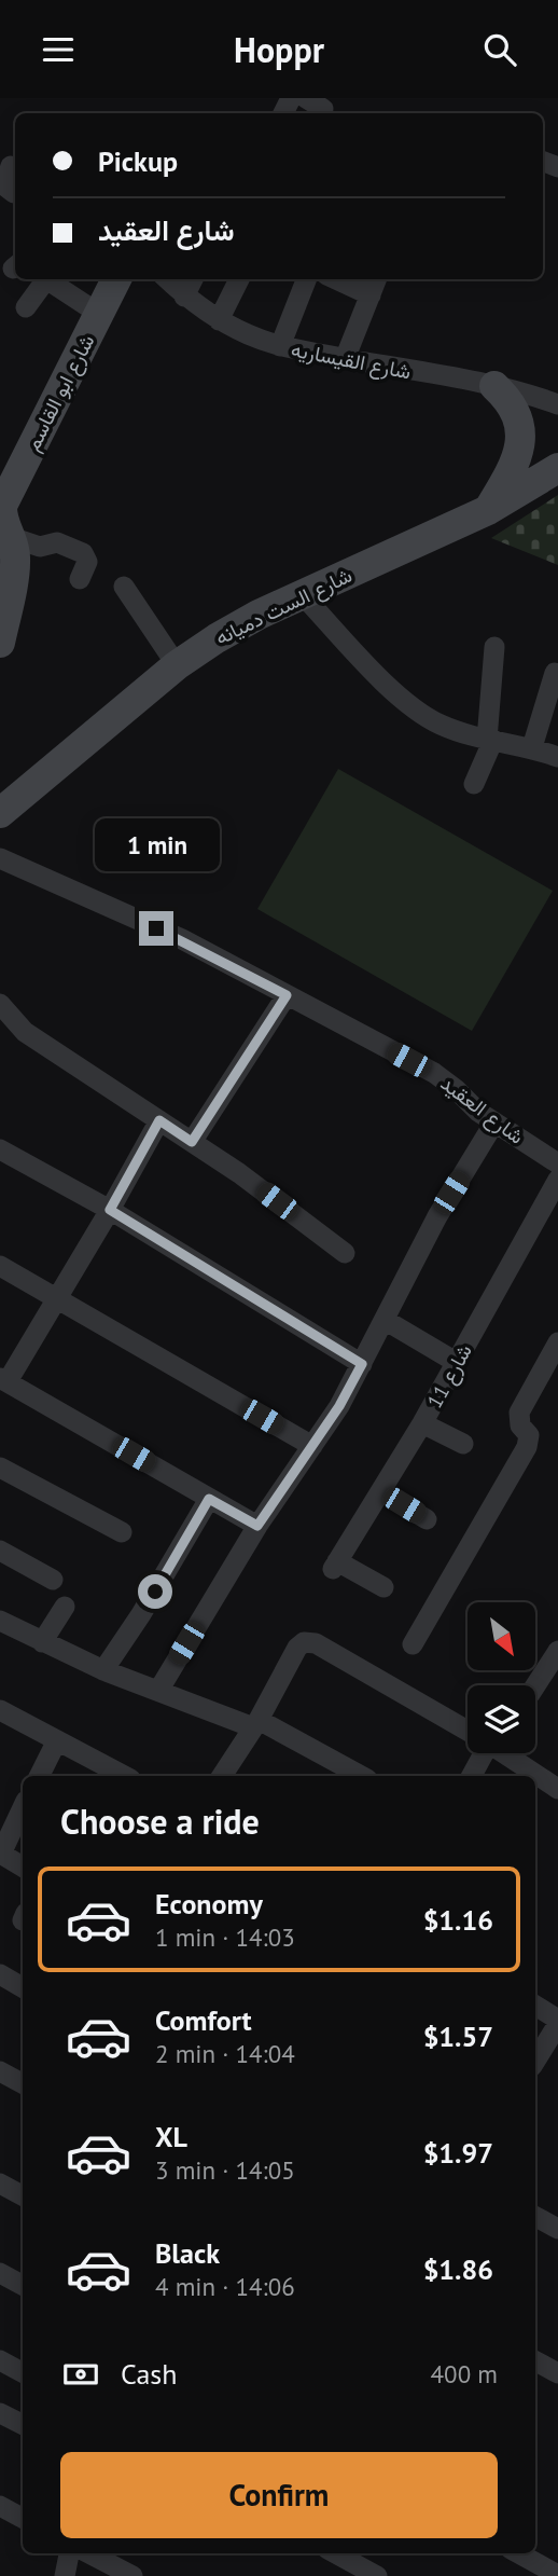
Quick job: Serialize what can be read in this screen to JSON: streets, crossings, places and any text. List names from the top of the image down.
{
  "streets": {
    "street": [
      "شارع القيساريه",
      "شارع ابو القاسم",
      "شارع الست دميانه",
      "شارع العقيد",
      "شارع 11"
    ]
  },
  "north": "bottom right",
  "page": {
    "header": "Hoppr",
    "banner": ["Pickup", "شارع العقيد"],
    "bubble": "1 min",
    "heading": "Choose a ride",
    "list": [
      {
        "name": "Economy",
        "note": "1 min · 14:03",
        "value": "$1.16"
      },
      {
        "name": "Comfort",
        "note": "2 min · 14:04",
        "value": "$1.57"
      },
      {
        "name": "XL",
        "note": "3 min · 14:05",
        "value": "$1.97"
      },
      {
        "name": "Black",
        "note": "4 min · 14:06",
        "value": "$1.86"
      }
    ],
    "pay": ["Cash", "400 m"],
    "buttons": "Confirm"
  }
}
